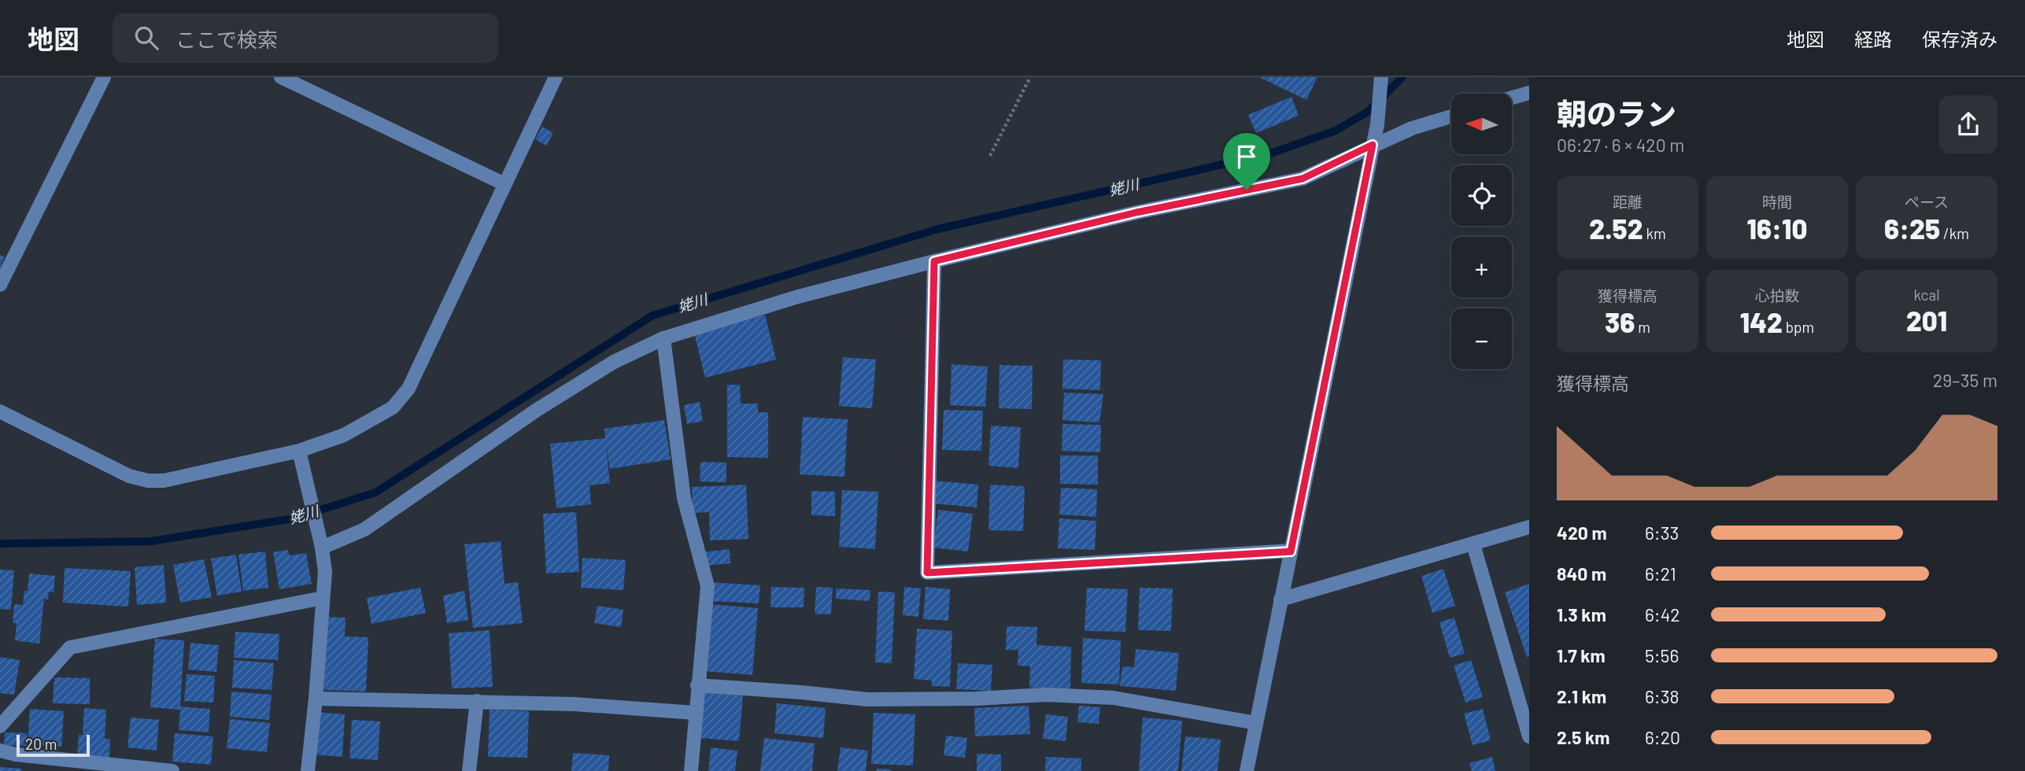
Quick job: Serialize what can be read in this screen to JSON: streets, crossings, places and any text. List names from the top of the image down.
{
  "water": ["姥川"],
  "scale_bar": "20 m",
  "north": "left",
  "page": {
    "header": "地図",
    "search": "ここで検索",
    "nav": ["地図", "経路", "保存済み"],
    "heading": ["朝のラン", "06:27 · 6 × 420 m"],
    "map_buttons": ["+", "−"],
    "stats": [
      ["距離", "2.52 km"],
      ["時間", "16:10"],
      ["ペース", "6:25 /km"],
      ["獲得標高", "36 m"],
      ["心拍数", "142 bpm"],
      ["kcal", "201"]
    ],
    "chart": ["獲得標高", "29–35 m"],
    "list": [
      {
        "name": "420 m",
        "note": "6:33"
      },
      {
        "name": "840 m",
        "note": "6:21"
      },
      {
        "name": "1.3 km",
        "note": "6:42"
      },
      {
        "name": "1.7 km",
        "note": "5:56"
      },
      {
        "name": "2.1 km",
        "note": "6:38"
      },
      {
        "name": "2.5 km",
        "note": "6:20"
      }
    ],
    "scale": "20 m"
  }
}
